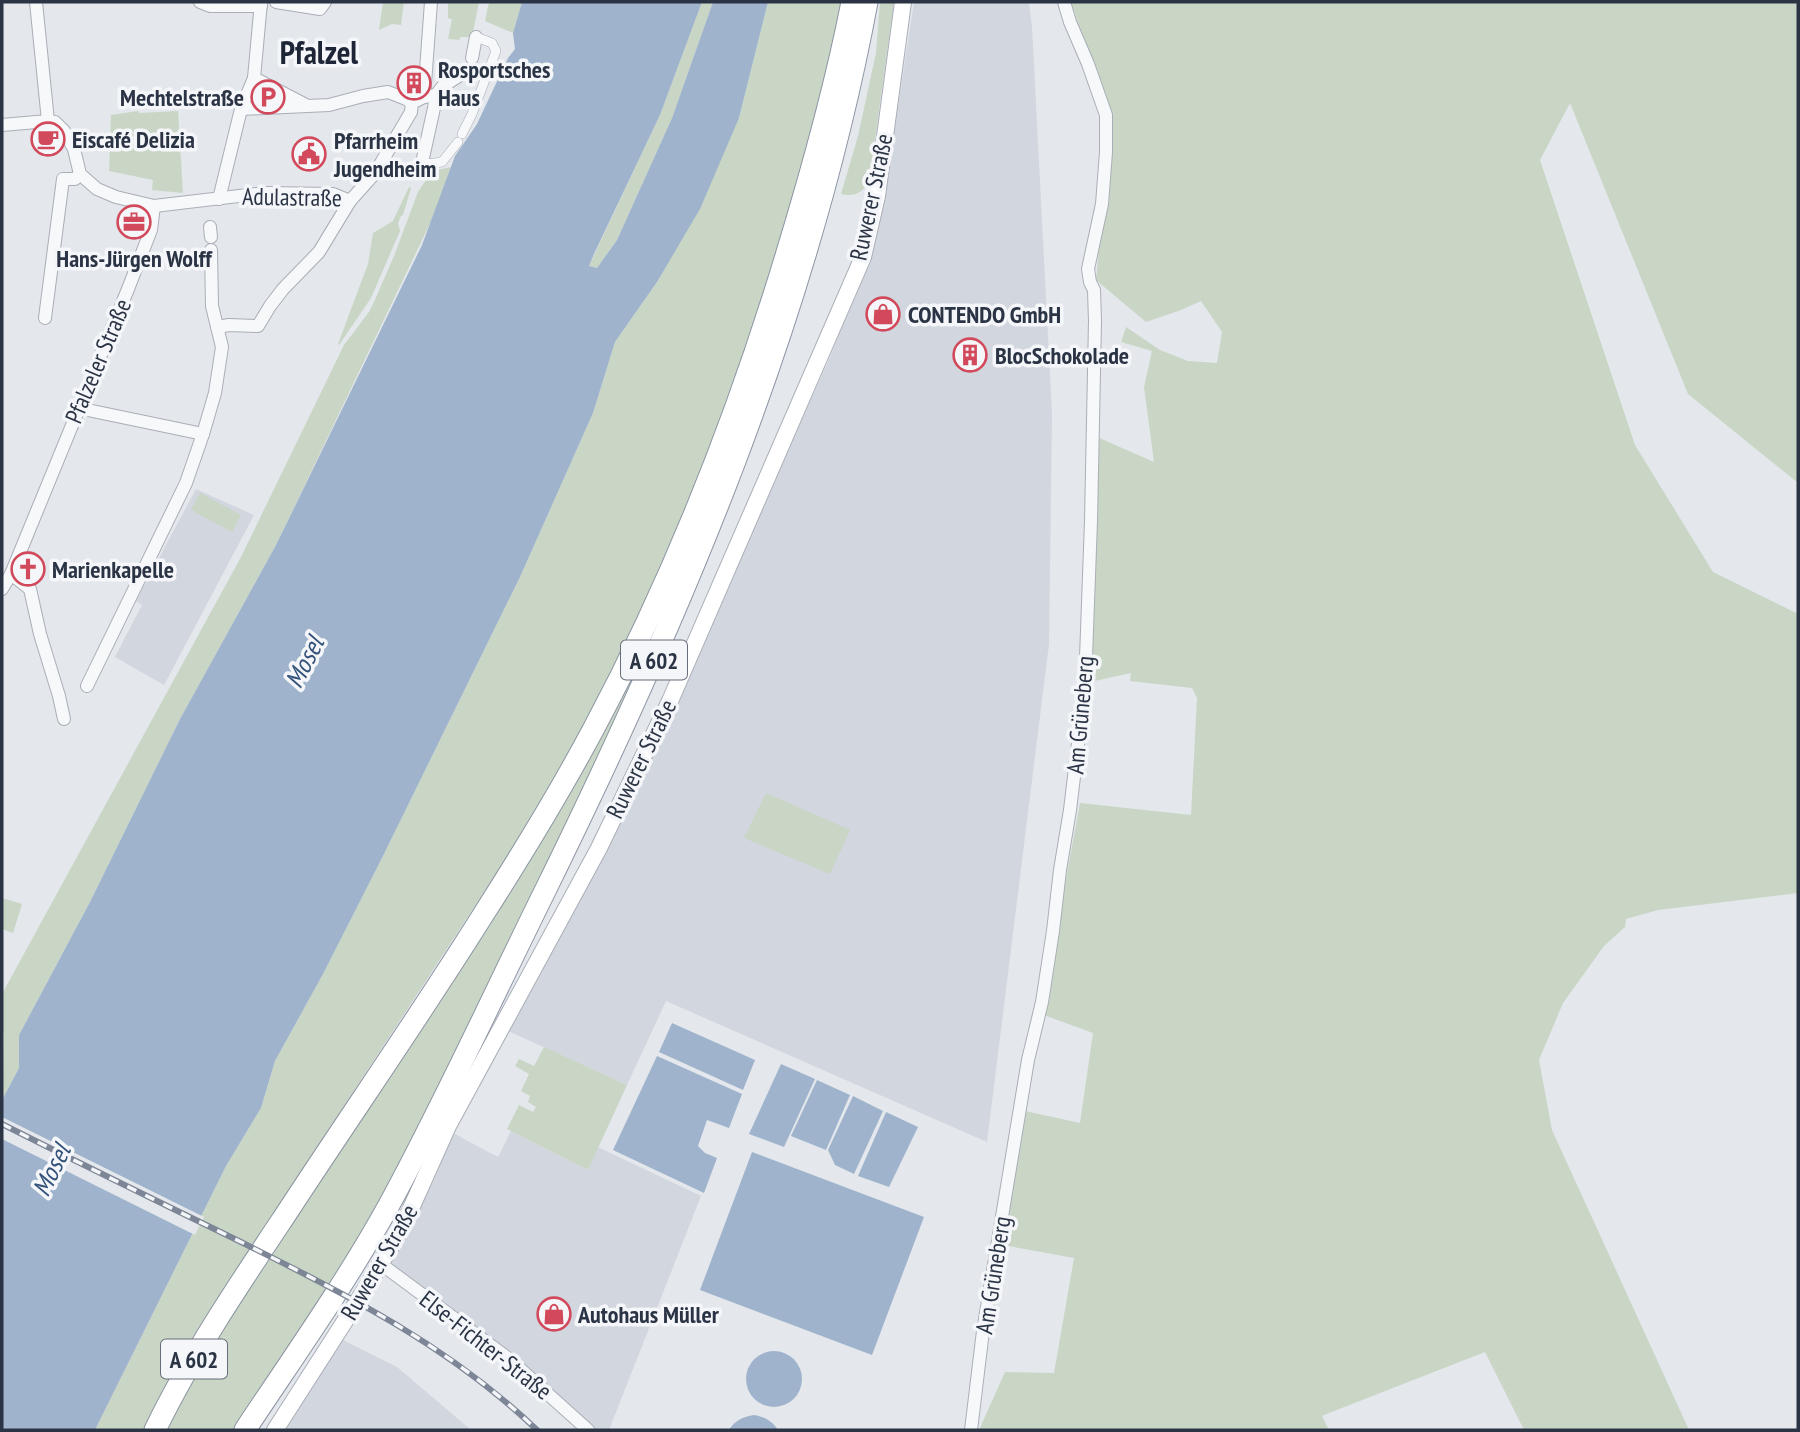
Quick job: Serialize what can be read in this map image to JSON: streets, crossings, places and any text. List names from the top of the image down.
{
  "streets": {
    "highway": ["A 602"],
    "main road": ["Ruwerer Straße"],
    "street": [
      "Adulastraße",
      "Pfalzeler Straße",
      "Am Grüneberg",
      "Else-Fichter-Straße"
    ]
  },
  "crossings": [
    ["Ruwerer Straße", "Else-Fichter-Straße"]
  ],
  "districts": ["Pfalzel"],
  "water": ["Mosel"],
  "places": {
    "building": ["Rosportsches Haus", "BlocSchokolade"],
    "parking": ["Mechtelstraße"],
    "cafe": ["Eiscafé Delizia"],
    "public building": ["Pfarrheim Jugendheim"],
    "office": ["Hans-Jürgen Wolff"],
    "shop": ["CONTENDO GmbH", "Autohaus Müller"],
    "church": ["Marienkapelle"]
  }
}
